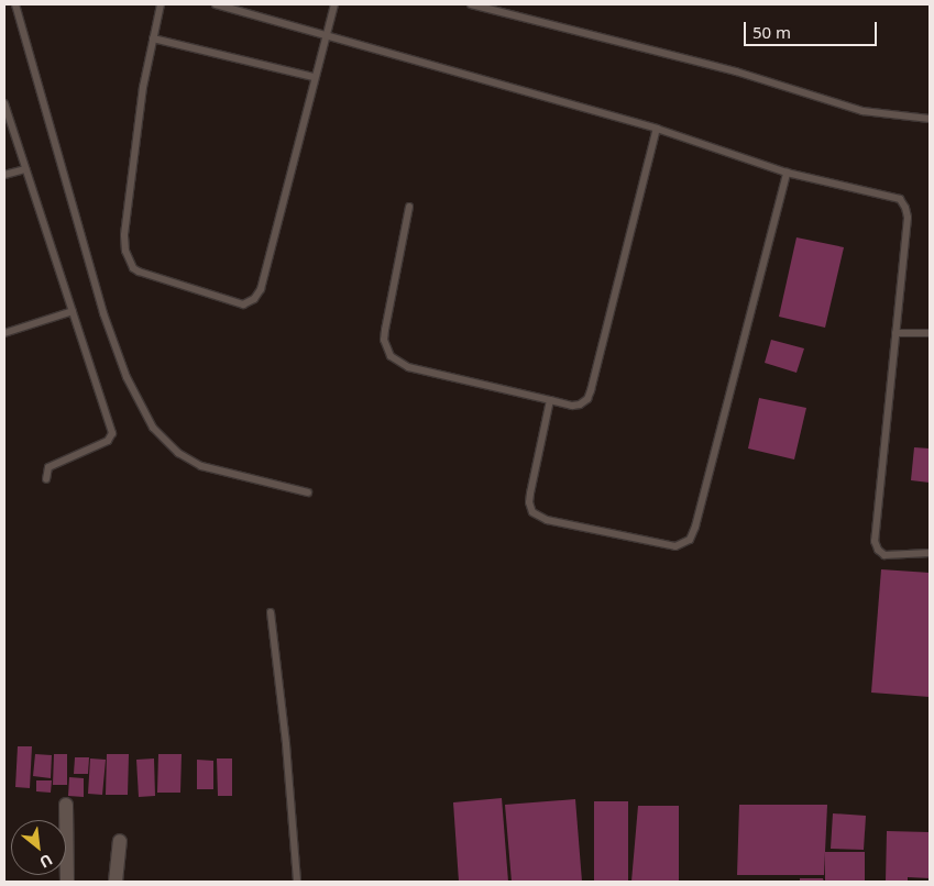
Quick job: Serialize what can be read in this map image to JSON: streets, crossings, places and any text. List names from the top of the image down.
{
  "scale_bar": "50 m",
  "north": "bottom right"
}
